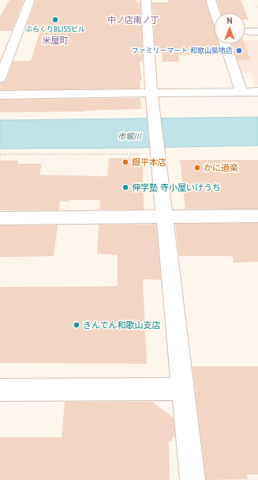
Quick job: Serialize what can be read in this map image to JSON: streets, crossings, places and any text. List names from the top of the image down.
{
  "districts": ["中ノ店南ノ丁", "米屋町"],
  "water": ["市堀川"],
  "places": [
    "ぶらくりBLISSビル",
    "ファミリーマート 和歌山築地店",
    "銀平本店",
    "かに道楽",
    "伸学塾 寺小屋いけうち",
    "きんでん和歌山支店"
  ],
  "north": "top"
}
